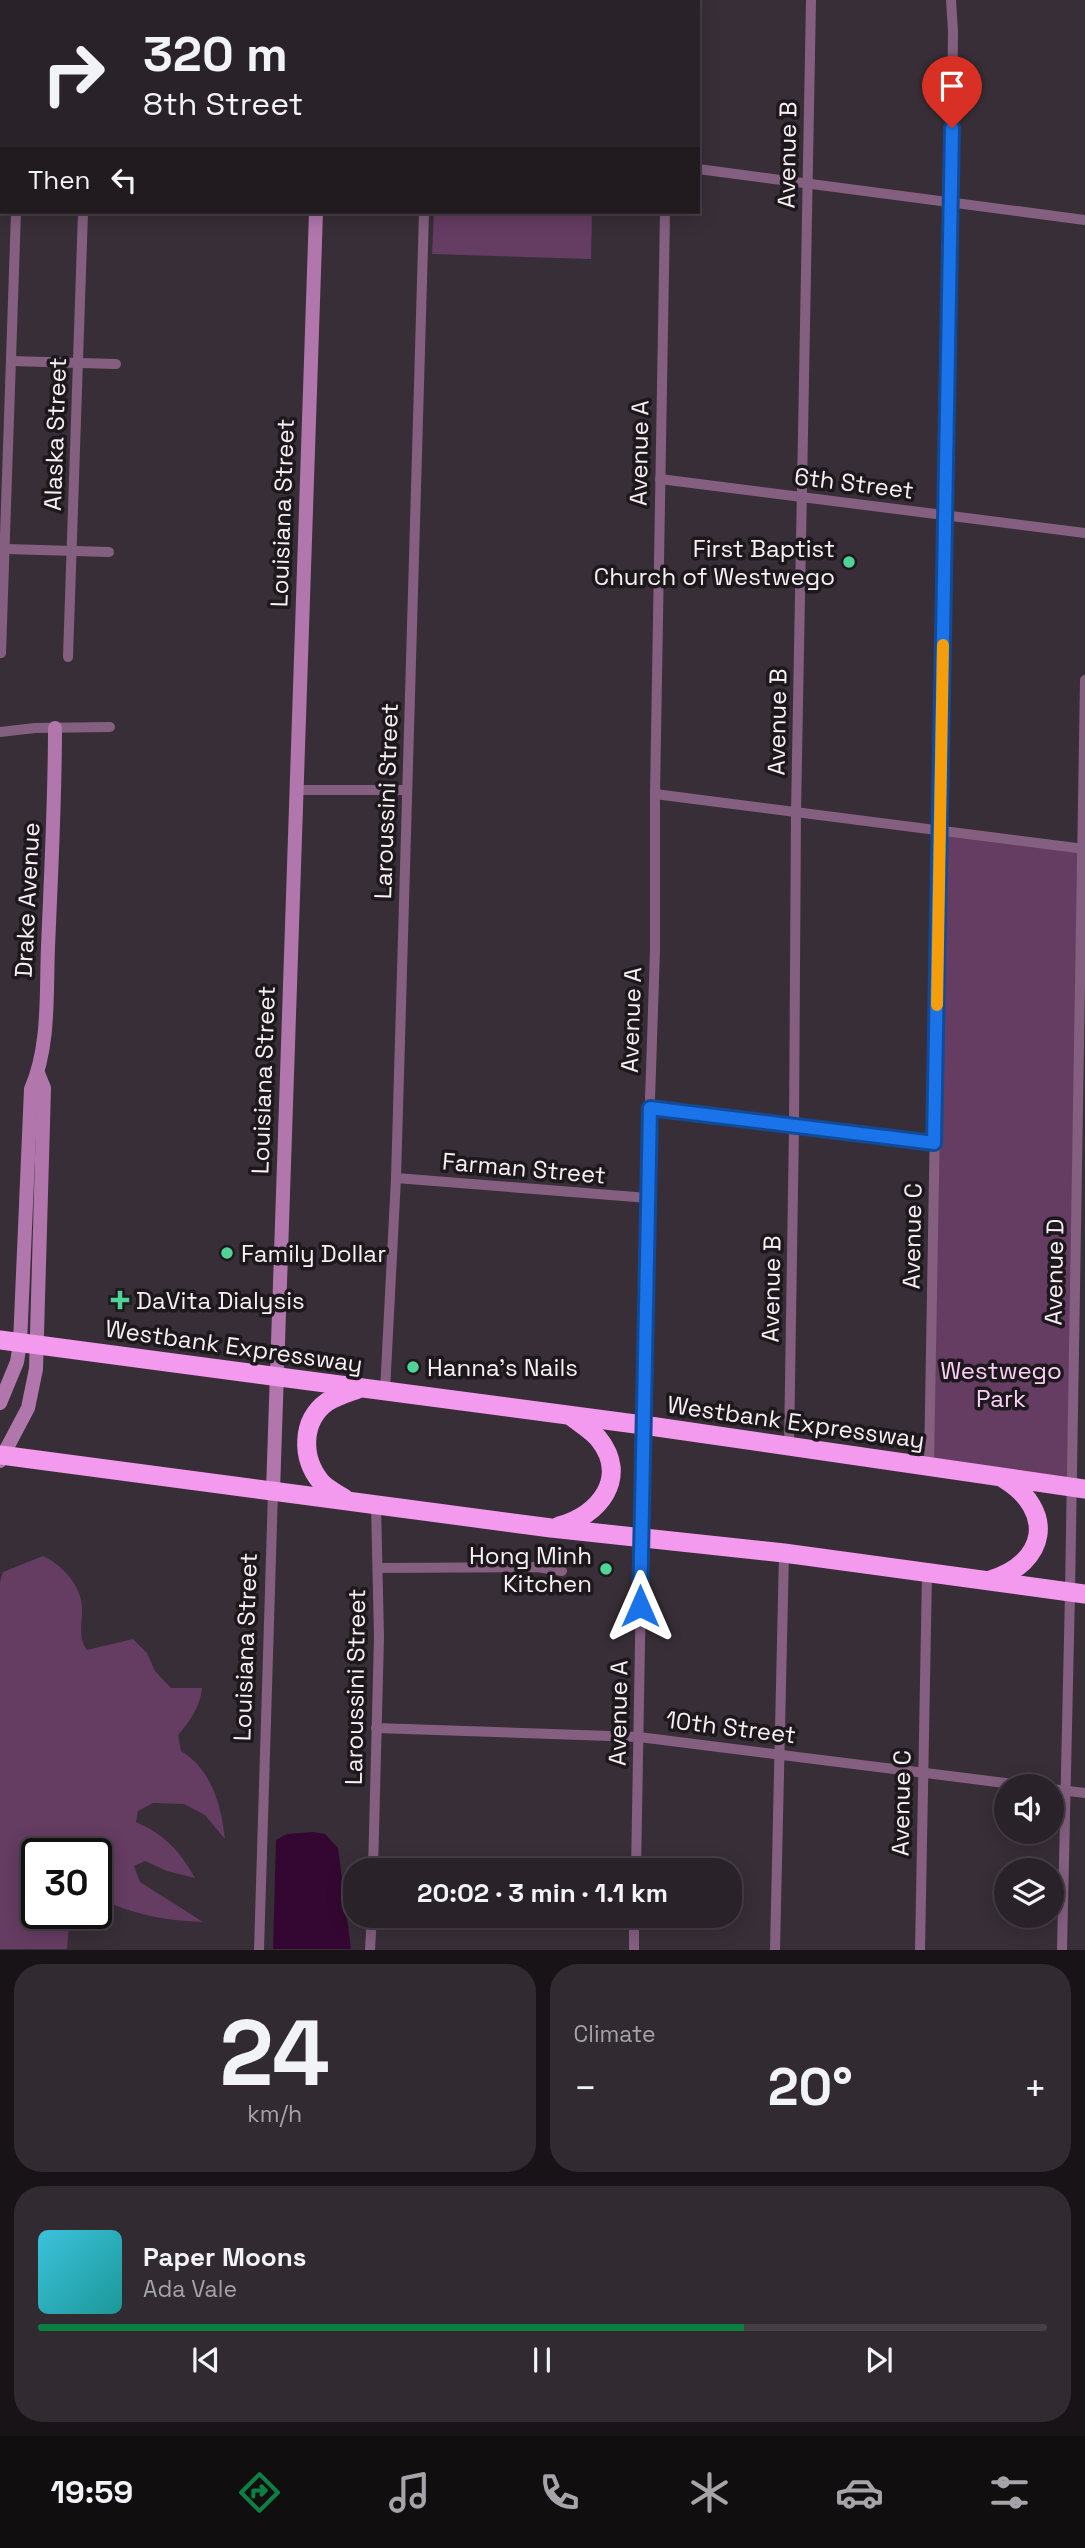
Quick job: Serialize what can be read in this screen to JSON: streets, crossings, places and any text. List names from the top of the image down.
{
  "streets": {
    "highway": ["Westbank Expressway"],
    "main road": ["Louisiana Street", "Drake Avenue"],
    "street": [
      "Avenue B",
      "Alaska Street",
      "Avenue A",
      "6th Street",
      "Laroussini Street",
      "Farman Street",
      "Avenue C",
      "Avenue D",
      "10th Street"
    ]
  },
  "crossings": [
    ["Avenue B", "6th Street"],
    ["Avenue B", "Westbank Expressway"],
    ["Avenue A", "6th Street"],
    ["Avenue A", "Farman Street"],
    ["Avenue A", "Westbank Expressway"],
    ["Avenue A", "10th Street"],
    ["6th Street", "Avenue C"],
    ["Louisiana Street", "Westbank Expressway"],
    ["Laroussini Street", "Farman Street"],
    ["Laroussini Street", "Westbank Expressway"],
    ["Laroussini Street", "10th Street"],
    ["Drake Avenue", "Westbank Expressway"],
    ["Avenue C", "Westbank Expressway"],
    ["Avenue C", "10th Street"],
    ["Avenue D", "Westbank Expressway"]
  ],
  "parks": ["Westwego Park"],
  "places": {
    "other": [
      "First Baptist Church of Westwego",
      "Family Dollar",
      "Hanna's Nails",
      "Hong Minh Kitchen"
    ],
    "health": ["DaVita Dialysis"]
  },
  "page": {
    "turn": ["320 m", "8th Street"],
    "then": "Then",
    "limit": "30",
    "trip": "20:02 · 3 min · 1.1 km",
    "tile": [
      ["24", "km/h"],
      "Climate"
    ],
    "heat": ["−", "20°", "+"],
    "song": ["Paper Moons", "Ada Vale"],
    "tabs": "19:59"
  }
}
